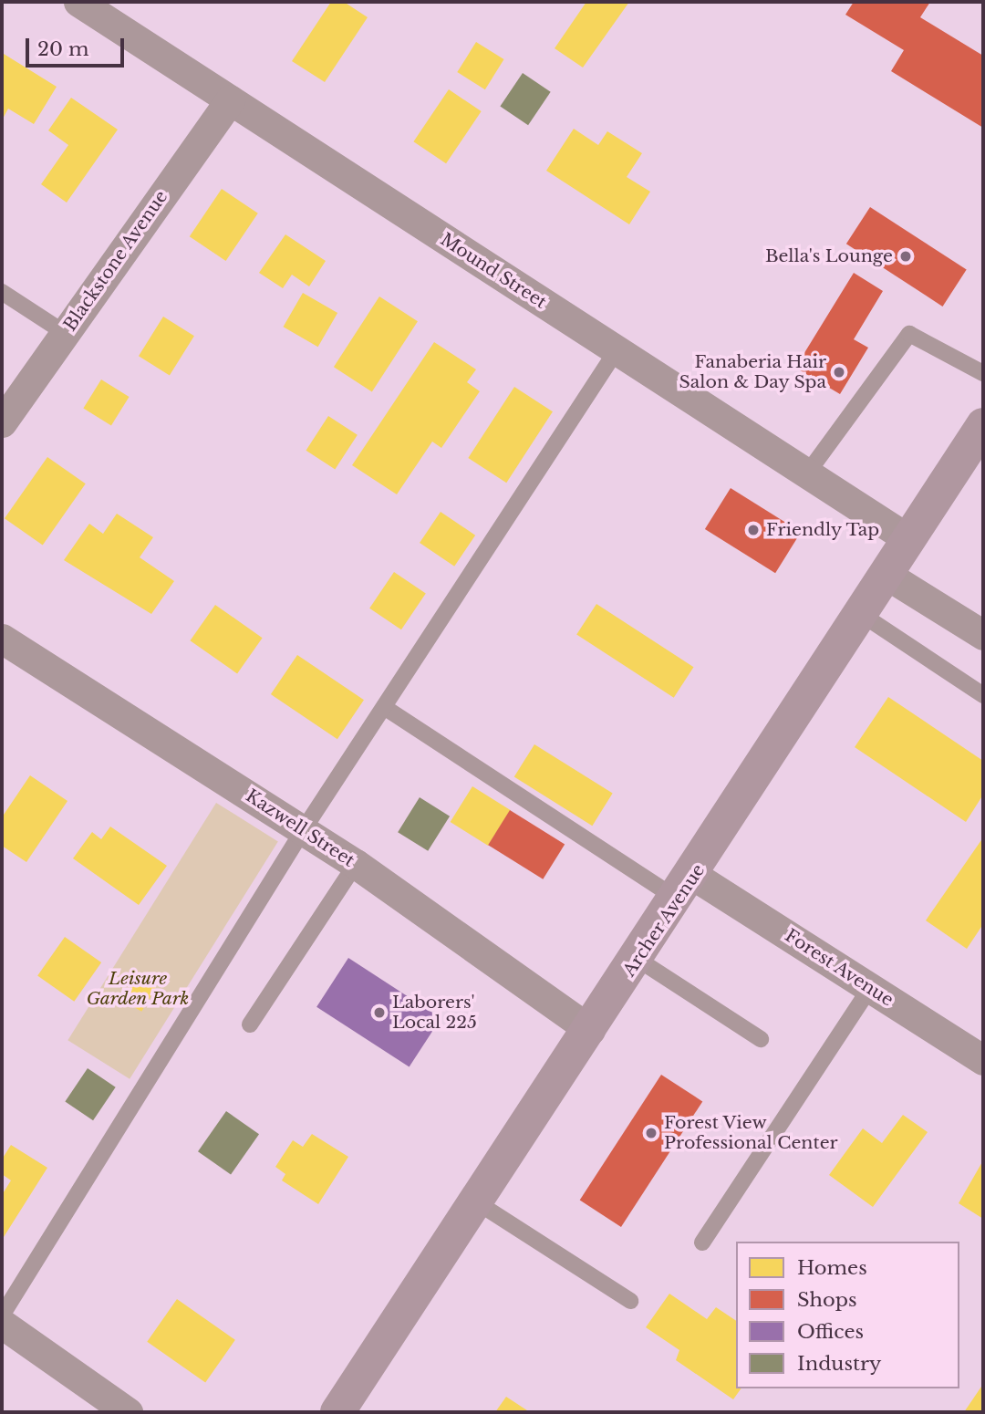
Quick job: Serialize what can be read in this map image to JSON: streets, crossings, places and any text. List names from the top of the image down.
{
  "streets": {
    "main road": ["Archer Avenue"],
    "street": [
      "Blackstone Avenue",
      "Mound Street",
      "Kazwell Street",
      "Forest Avenue"
    ]
  },
  "crossings": [
    ["Blackstone Avenue", "Mound Street"],
    ["Mound Street", "Archer Avenue"],
    ["Kazwell Street", "Archer Avenue"],
    ["Archer Avenue", "Forest Avenue"]
  ],
  "parks": ["Leisure Garden Park"],
  "places": [
    "Bella's Lounge",
    "Fanaberia Hair Salon & Day Spa",
    "Friendly Tap",
    "Laborers' Local 225",
    "Forest View Professional Center"
  ],
  "legend": [
    "Homes",
    "Shops",
    "Offices",
    "Industry"
  ],
  "scale_bar": "20 m"
}
